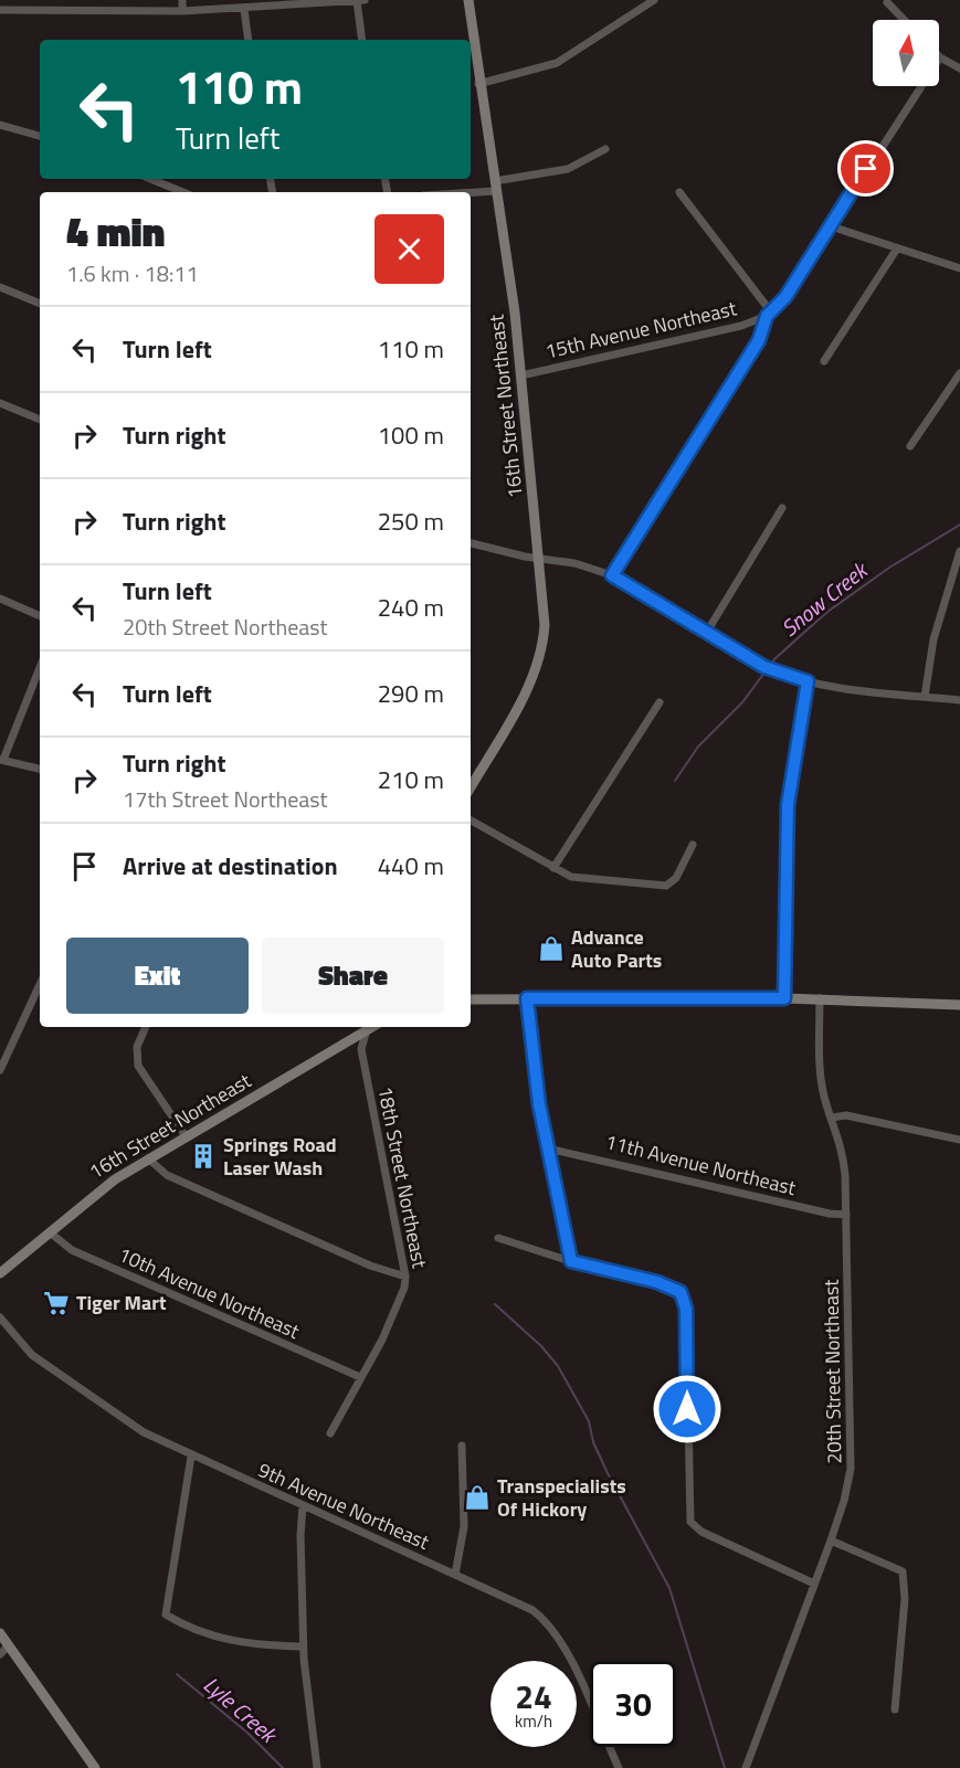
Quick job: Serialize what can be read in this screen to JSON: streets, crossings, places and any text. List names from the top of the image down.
{
  "streets": {
    "main road": ["16th Street Northeast"],
    "street": [
      "15th Avenue Northeast",
      "11th Avenue Northeast",
      "18th Street Northeast",
      "10th Avenue Northeast",
      "20th Street Northeast",
      "9th Avenue Northeast"
    ]
  },
  "crossings": [
    ["15th Avenue Northeast", "16th Street Northeast"],
    ["16th Street Northeast", "10th Avenue Northeast"],
    ["11th Avenue Northeast", "20th Street Northeast"],
    ["18th Street Northeast", "10th Avenue Northeast"]
  ],
  "water": ["Snow Creek", "Lyle Creek"],
  "places": {
    "shop": ["Advance Auto Parts", "Transpecialists Of Hickory"],
    "building": ["Springs Road Laser Wash"],
    "supermarket": ["Tiger Mart"]
  },
  "north": "top",
  "page": {
    "turn": ["110 m", "Turn left"],
    "heading": ["4 min", "1.6 km · 18:11"],
    "list": [
      {
        "name": "Turn left",
        "value": "110 m"
      },
      {
        "name": "Turn right",
        "value": "100 m"
      },
      {
        "name": "Turn right",
        "value": "250 m"
      },
      {
        "name": "Turn left",
        "note": "20th Street Northeast",
        "value": "240 m"
      },
      {
        "name": "Turn left",
        "value": "290 m"
      },
      {
        "name": "Turn right",
        "note": "17th Street Northeast",
        "value": "210 m"
      },
      {
        "name": "Arrive at destination",
        "value": "440 m"
      }
    ],
    "buttons": ["Exit", "Share"],
    "speed": "24 km/h",
    "limit": "30"
  }
}
